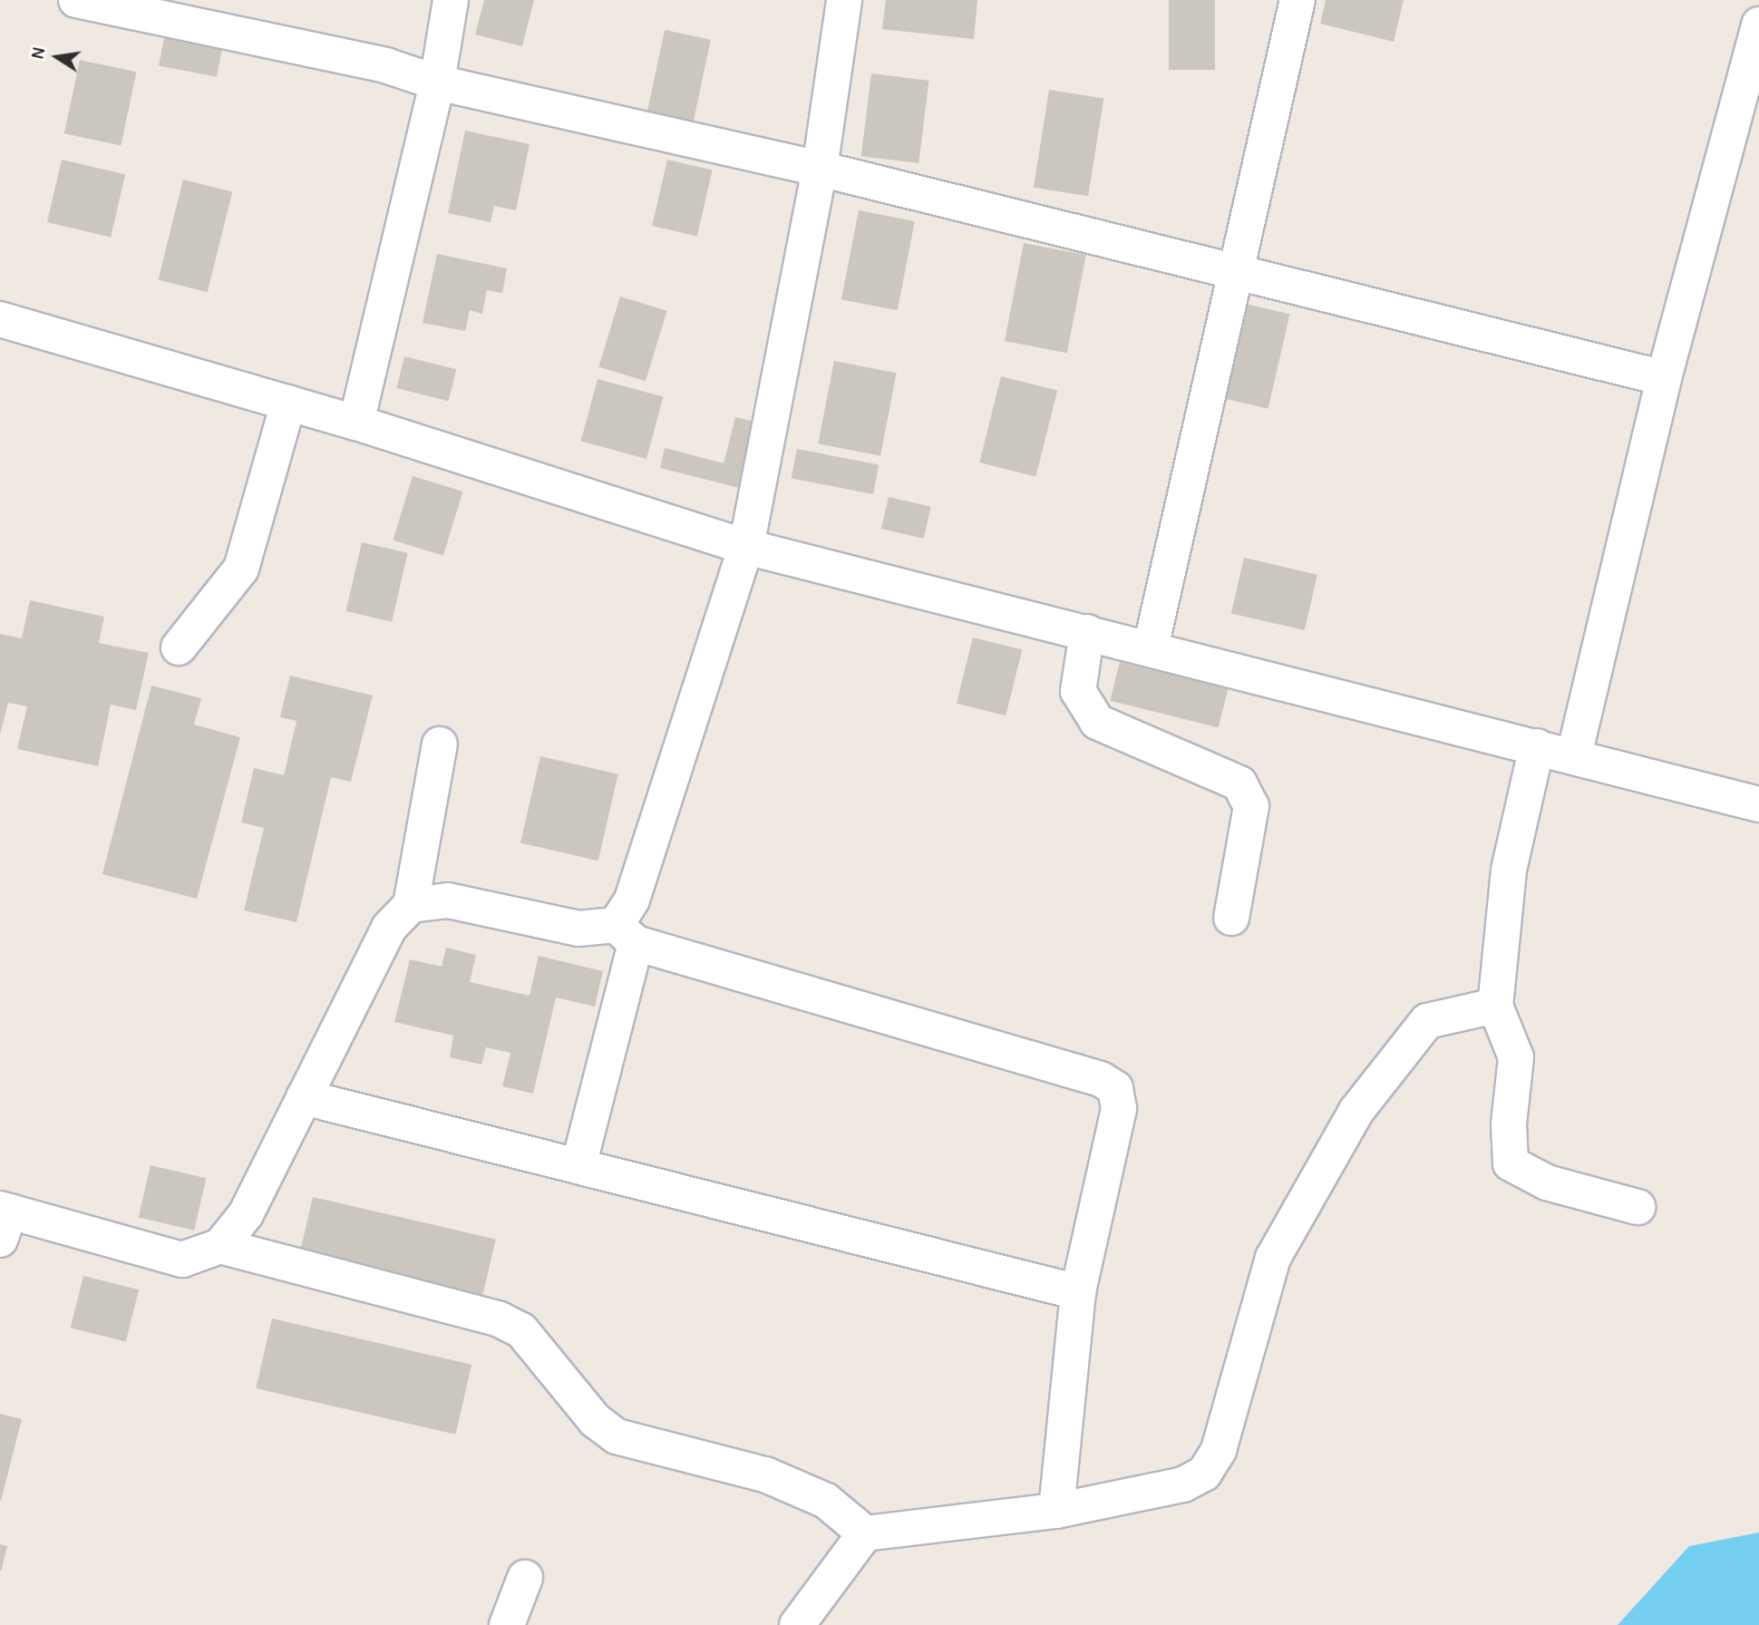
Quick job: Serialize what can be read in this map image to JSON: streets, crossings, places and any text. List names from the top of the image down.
{
  "north": "left"
}
